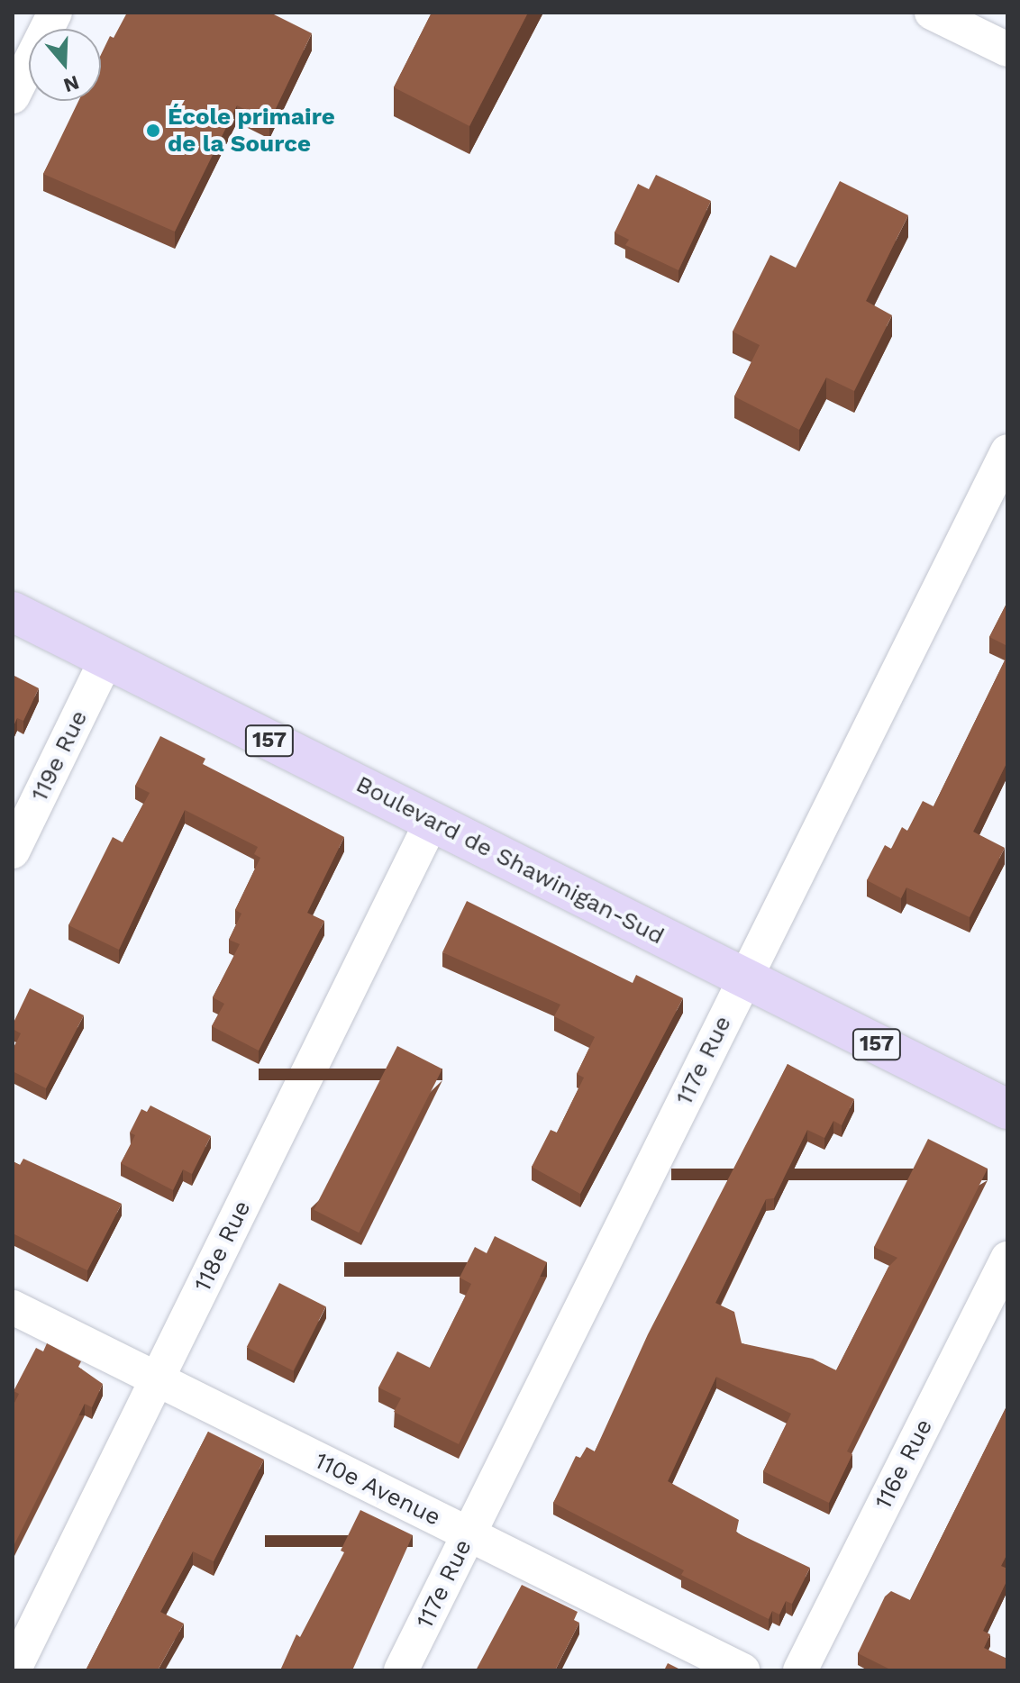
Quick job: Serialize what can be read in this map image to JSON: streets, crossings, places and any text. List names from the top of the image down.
{
  "streets": {
    "main road": ["157", "Boulevard de Shawinigan-Sud"],
    "street": [
      "119e Rue",
      "117e Rue",
      "118e Rue",
      "116e Rue",
      "110e Avenue"
    ]
  },
  "crossings": [
    ["119e Rue", "Boulevard de Shawinigan-Sud"],
    ["Boulevard de Shawinigan-Sud", "117e Rue"],
    ["Boulevard de Shawinigan-Sud", "118e Rue"],
    ["117e Rue", "110e Avenue"],
    ["118e Rue", "110e Avenue"]
  ],
  "places": ["École primaire de la Source"],
  "north": "bottom"
}
